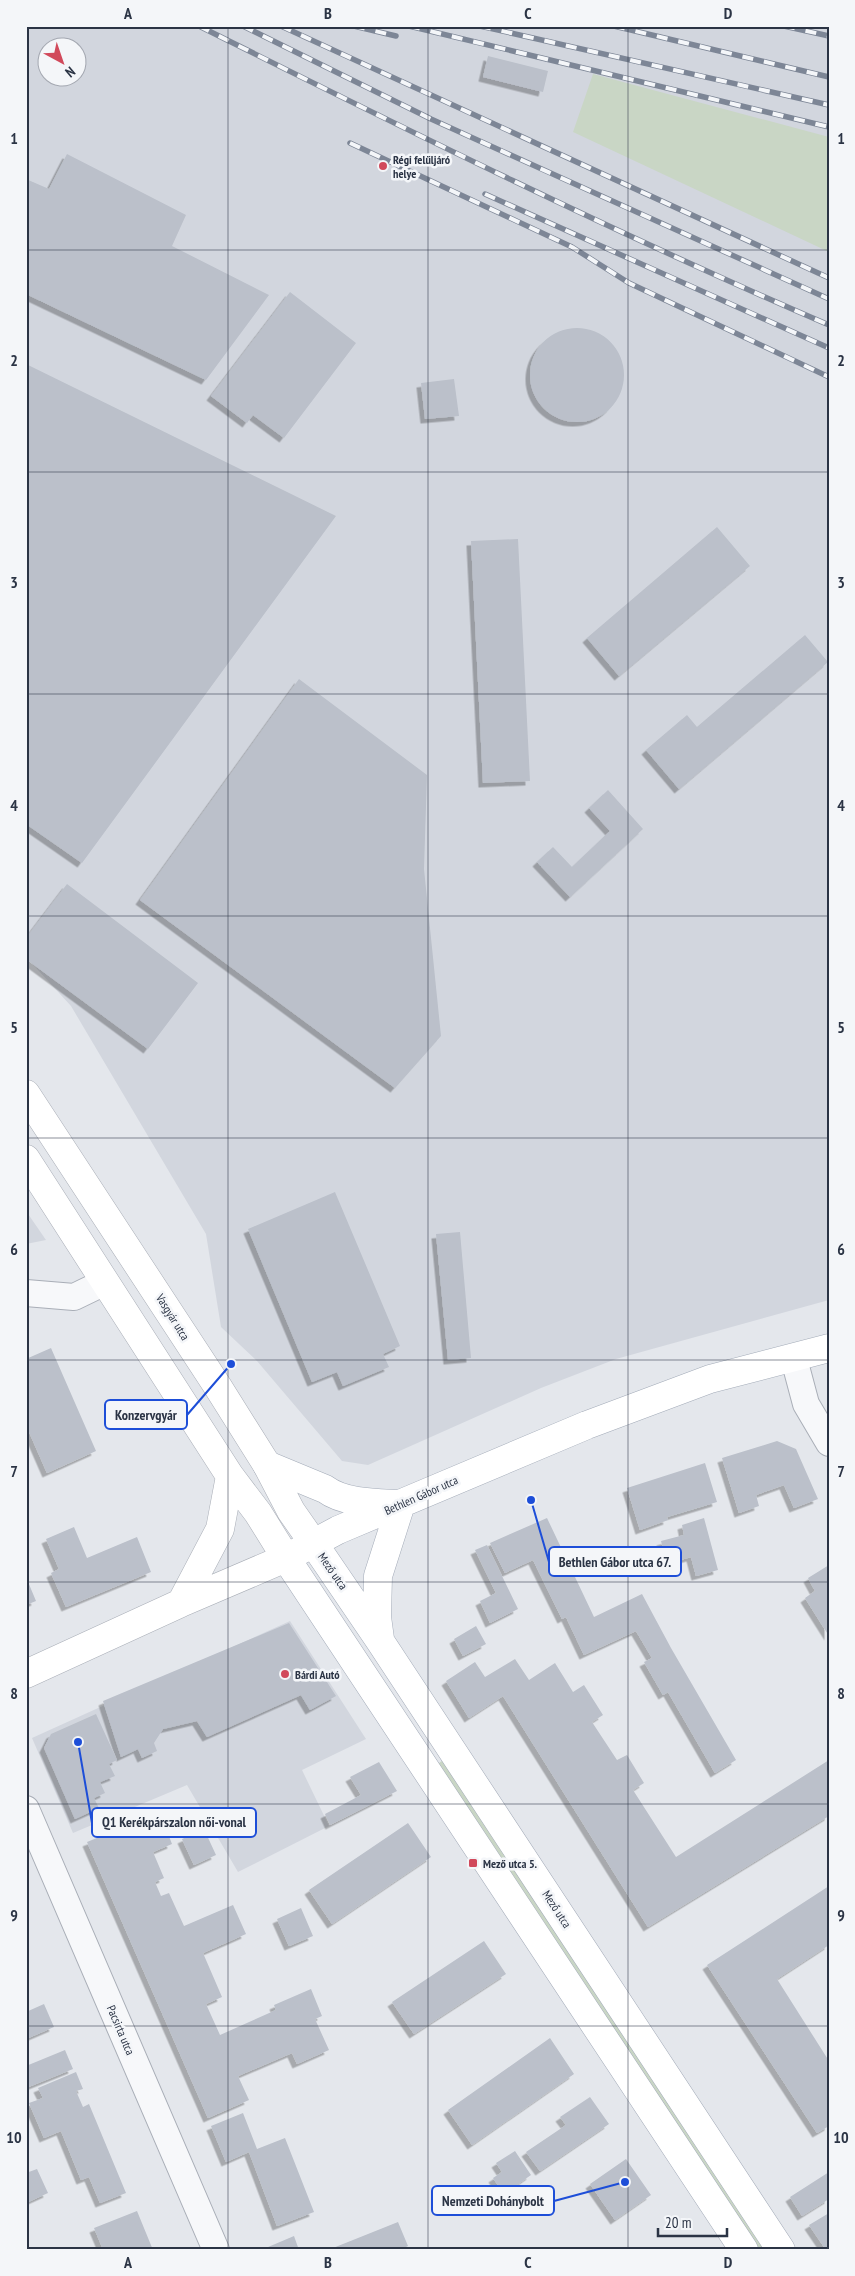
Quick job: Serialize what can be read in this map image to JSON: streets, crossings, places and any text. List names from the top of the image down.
{
  "streets": {
    "main road": ["Vasgyár utca", "Bethlen Gábor utca", "Mező utca"],
    "street": ["Pacsirta utca"]
  },
  "crossings": [
    ["Vasgyár utca", "Bethlen Gábor utca"],
    ["Vasgyár utca", "Mező utca"],
    ["Bethlen Gábor utca", "Mező utca"]
  ],
  "places": {
    "other": [
      "Régi felűljáró helye",
      "Konzervgyár",
      "Bethlen Gábor utca 67.",
      "Bárdi Autó",
      "Q1 Kerékpárszalon női-vonal",
      "Nemzeti Dohánybolt"
    ],
    "transit": ["Mező utca 5."]
  },
  "scale_bar": "20 m",
  "north": "bottom right",
  "grid": {
    "columns": [
      "A",
      "B",
      "C",
      "D"
    ],
    "rows": [
      "1",
      "2",
      "3",
      "4",
      "5",
      "6",
      "7",
      "8",
      "9",
      "10"
    ]
  }
}
